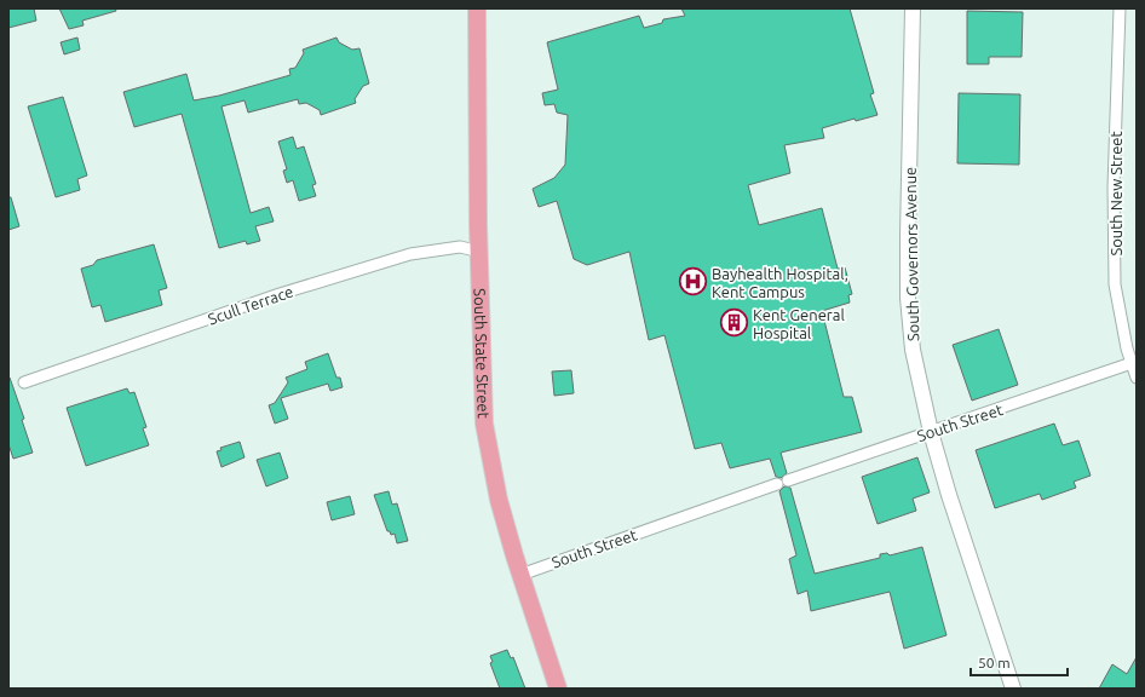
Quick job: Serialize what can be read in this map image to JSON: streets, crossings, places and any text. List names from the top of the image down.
{
  "streets": {
    "main road": ["South Governors Avenue", "South State Street"],
    "street": ["South New Street", "Scull Terrace", "South Street"]
  },
  "crossings": [
    ["South New Street", "South Street"],
    ["South Governors Avenue", "South Street"],
    ["Scull Terrace", "South State Street"],
    ["South State Street", "South Street"]
  ],
  "places": {
    "hospital": ["Bayhealth Hospital, Kent Campus"],
    "building": ["Kent General Hospital"]
  },
  "scale_bar": "50 m"
}
